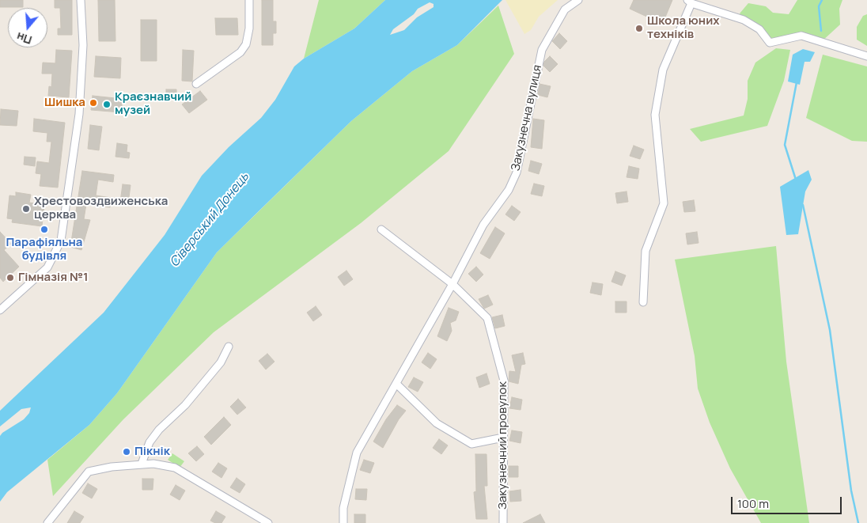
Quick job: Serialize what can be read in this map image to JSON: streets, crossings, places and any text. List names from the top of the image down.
{
  "streets": {
    "street": ["Закузнечна вулиця", "Закузнечний провулок"]
  },
  "crossings": [
    ["Закузнечна вулиця", "Закузнечний провулок"]
  ],
  "water": ["Сіверський Донець"],
  "places": [
    "Школа юних техніків",
    "Шишка",
    "Краєзнавчий музей",
    "Хрестовоздвиженська церква",
    "Парафіяльна будівля",
    "Гімназія №1",
    "Пікнік"
  ],
  "scale_bar": "100 m",
  "north": "bottom"
}
